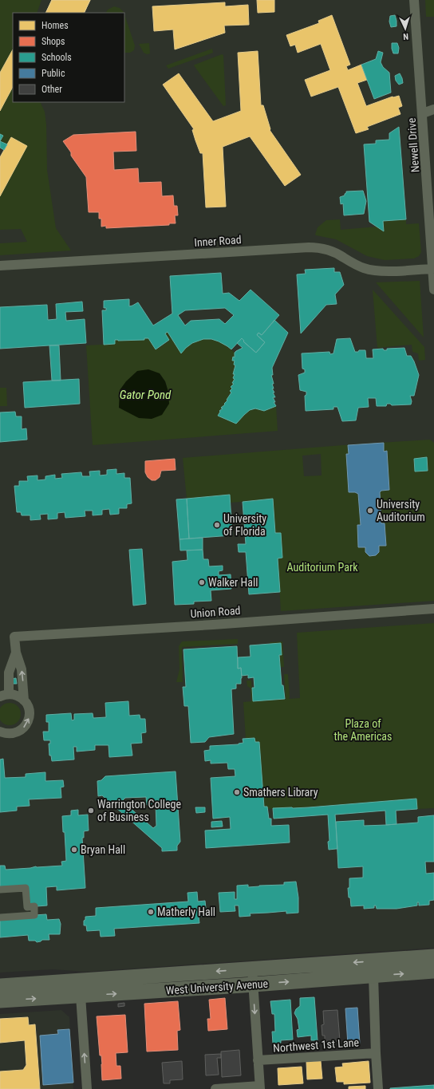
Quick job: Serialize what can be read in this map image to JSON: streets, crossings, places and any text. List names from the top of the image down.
{
  "streets": {
    "main road": ["West University Avenue"],
    "street": [
      "Newell Drive",
      "Inner Road",
      "Union Road",
      "Northwest 1st Lane"
    ]
  },
  "crossings": [
    ["Newell Drive", "Inner Road"]
  ],
  "water": ["Gator Pond"],
  "parks": ["Auditorium Park", "Plaza of the Americas"],
  "places": [
    "University Auditorium",
    "University of Florida",
    "Walker Hall",
    "Smathers Library",
    "Warrington College of Business",
    "Bryan Hall",
    "Matherly Hall"
  ],
  "legend": [
    "Homes",
    "Shops",
    "Schools",
    "Public",
    "Other"
  ],
  "north": "bottom"
}
